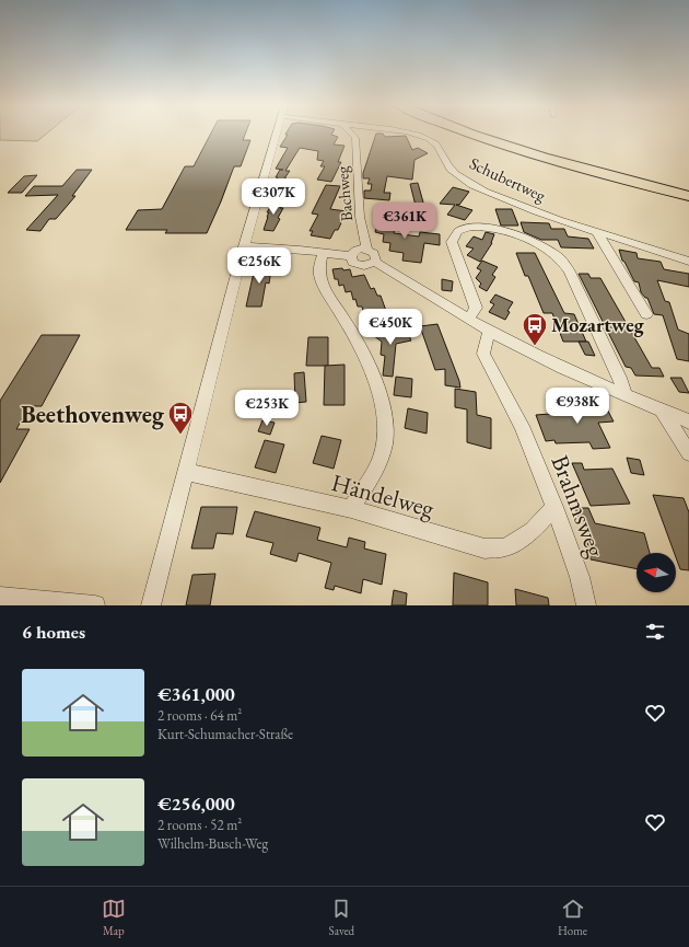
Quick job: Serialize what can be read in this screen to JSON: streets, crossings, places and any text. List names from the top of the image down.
{
  "streets": {
    "street": [
      "Schubertweg",
      "Bachweg",
      "Händelweg",
      "Brahmsweg"
    ]
  },
  "crossings": [
    ["Händelweg", "Brahmsweg"]
  ],
  "places": {
    "bus stop": ["Mozartweg", "Beethovenweg"]
  },
  "north": "left",
  "page": {
    "price": [
      "€307K",
      "€361K",
      "€256K",
      "€450K",
      "€938K",
      "€253K"
    ],
    "heading": "6 homes",
    "list": [
      {
        "name": "€361,000",
        "note": "2 rooms · 64 m² · Kurt-Schumacher-Straße"
      },
      {
        "name": "€256,000",
        "note": "2 rooms · 52 m² · Wilhelm-Busch-Weg"
      }
    ],
    "tabs": ["Map", "Saved", "Home"]
  }
}
